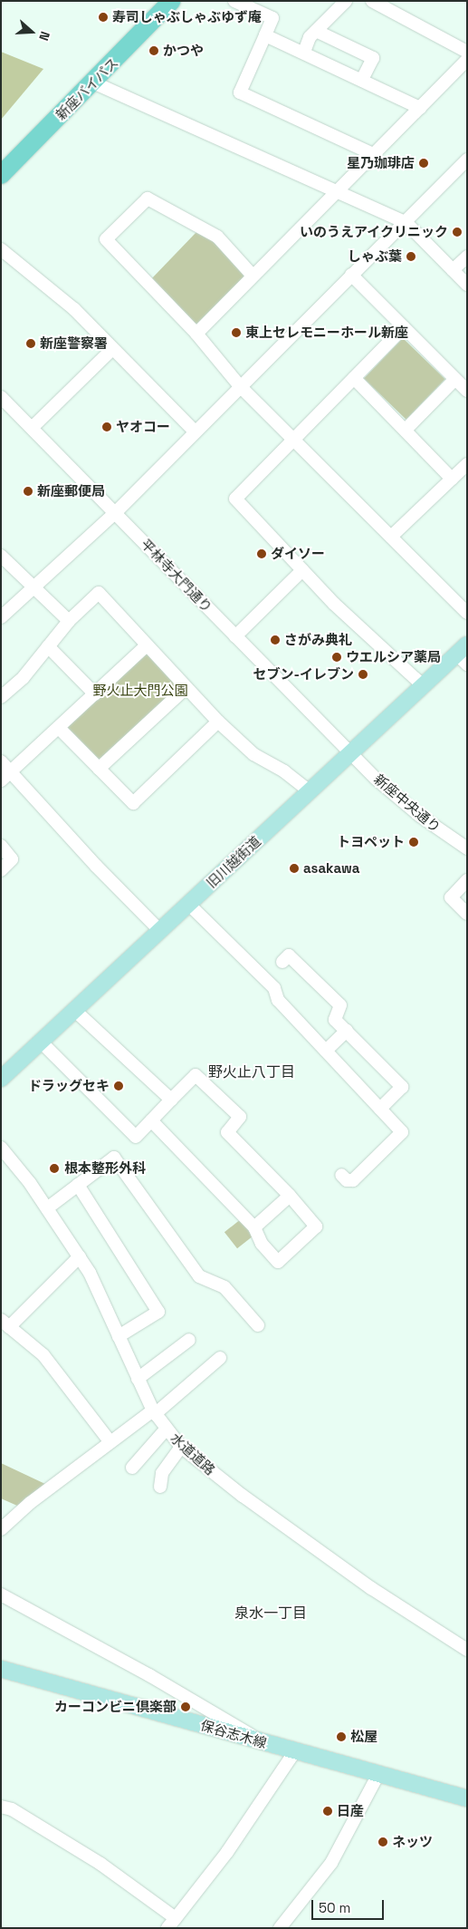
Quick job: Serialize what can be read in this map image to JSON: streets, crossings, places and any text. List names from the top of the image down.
{
  "streets": {
    "highway": ["新座バイパス"],
    "main road": ["旧川越街道", "保谷志木線"],
    "street": ["平林寺大門通り", "新座中央通り", "水道道路"]
  },
  "crossings": [
    ["平林寺大門通り", "新座中央通り"],
    ["平林寺大門通り", "旧川越街道"],
    ["新座中央通り", "旧川越街道"]
  ],
  "districts": ["野火止八丁目", "泉水一丁目"],
  "parks": ["野火止大門公園"],
  "places": [
    "寿司しゃぶしゃぶゆず庵",
    "かつや",
    "星乃珈琲店",
    "いのうえアイクリニック",
    "しゃぶ葉",
    "東上セレモニーホール新座",
    "新座警察署",
    "ヤオコー",
    "新座郵便局",
    "ダイソー",
    "さがみ典礼",
    "ウエルシア薬局",
    "セブン-イレブン",
    "トヨペット",
    "asakawa",
    "ドラッグセキ",
    "根本整形外科",
    "カーコンビニ倶楽部",
    "松屋",
    "日産",
    "ネッツ"
  ],
  "scale_bar": "50 m",
  "north": "right"
}
